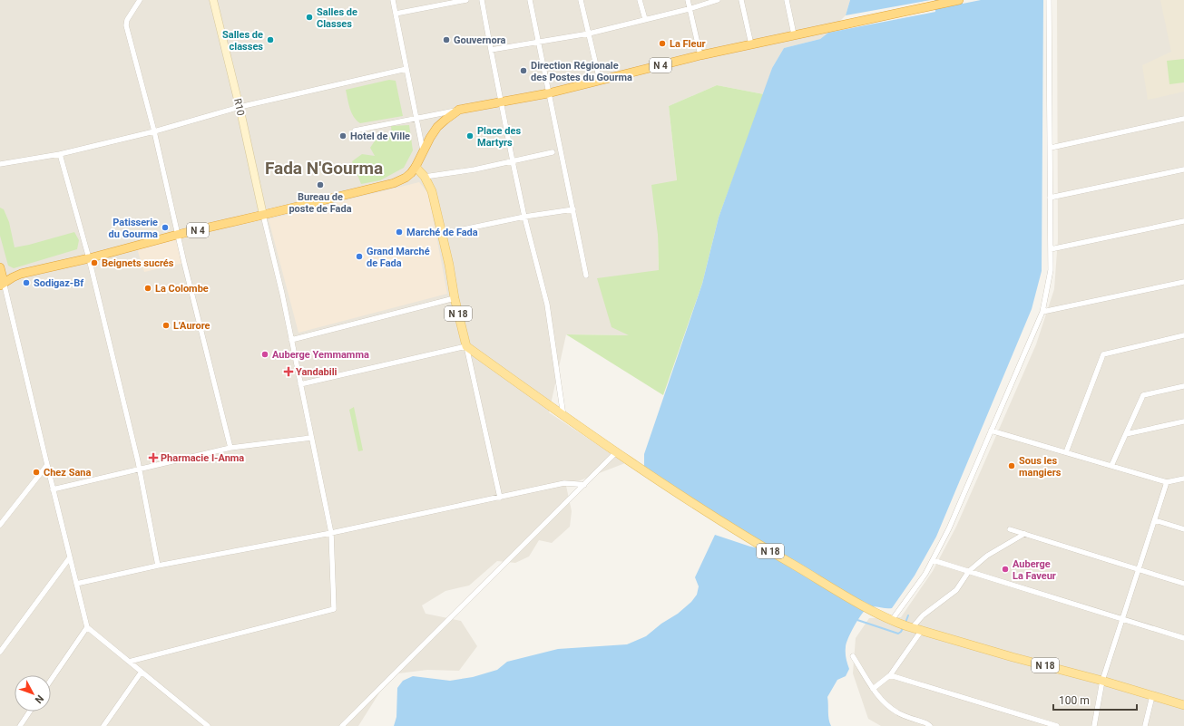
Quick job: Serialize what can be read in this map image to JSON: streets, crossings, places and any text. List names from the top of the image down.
{
  "streets": {
    "highway": ["N 4"],
    "main road": ["R10", "N 18"]
  },
  "crossings": [
    ["N 4", "R10"],
    ["N 4", "N 18"]
  ],
  "districts": ["Fada N'Gourma"],
  "places": {
    "other": [
      "Salles de Classes",
      "Salles de classes",
      "Gouvernora",
      "La Fleur",
      "Direction Régionale des Postes du Gourma",
      "Hotel de Ville",
      "Place des Martyrs",
      "Bureau de poste de Fada",
      "Patisserie du Gourma",
      "Marché de Fada",
      "Grand Marché de Fada",
      "Beignets sucrés",
      "Sodigaz-Bf",
      "La Colombe",
      "L'Aurore",
      "Auberge Yemmamma",
      "Sous les mangiers",
      "Chez Sana",
      "Auberge La Faveur"
    ],
    "health": ["Yandabili", "Pharmacie I-Anma"]
  },
  "scale_bar": "100 m",
  "north": "bottom right"
}
